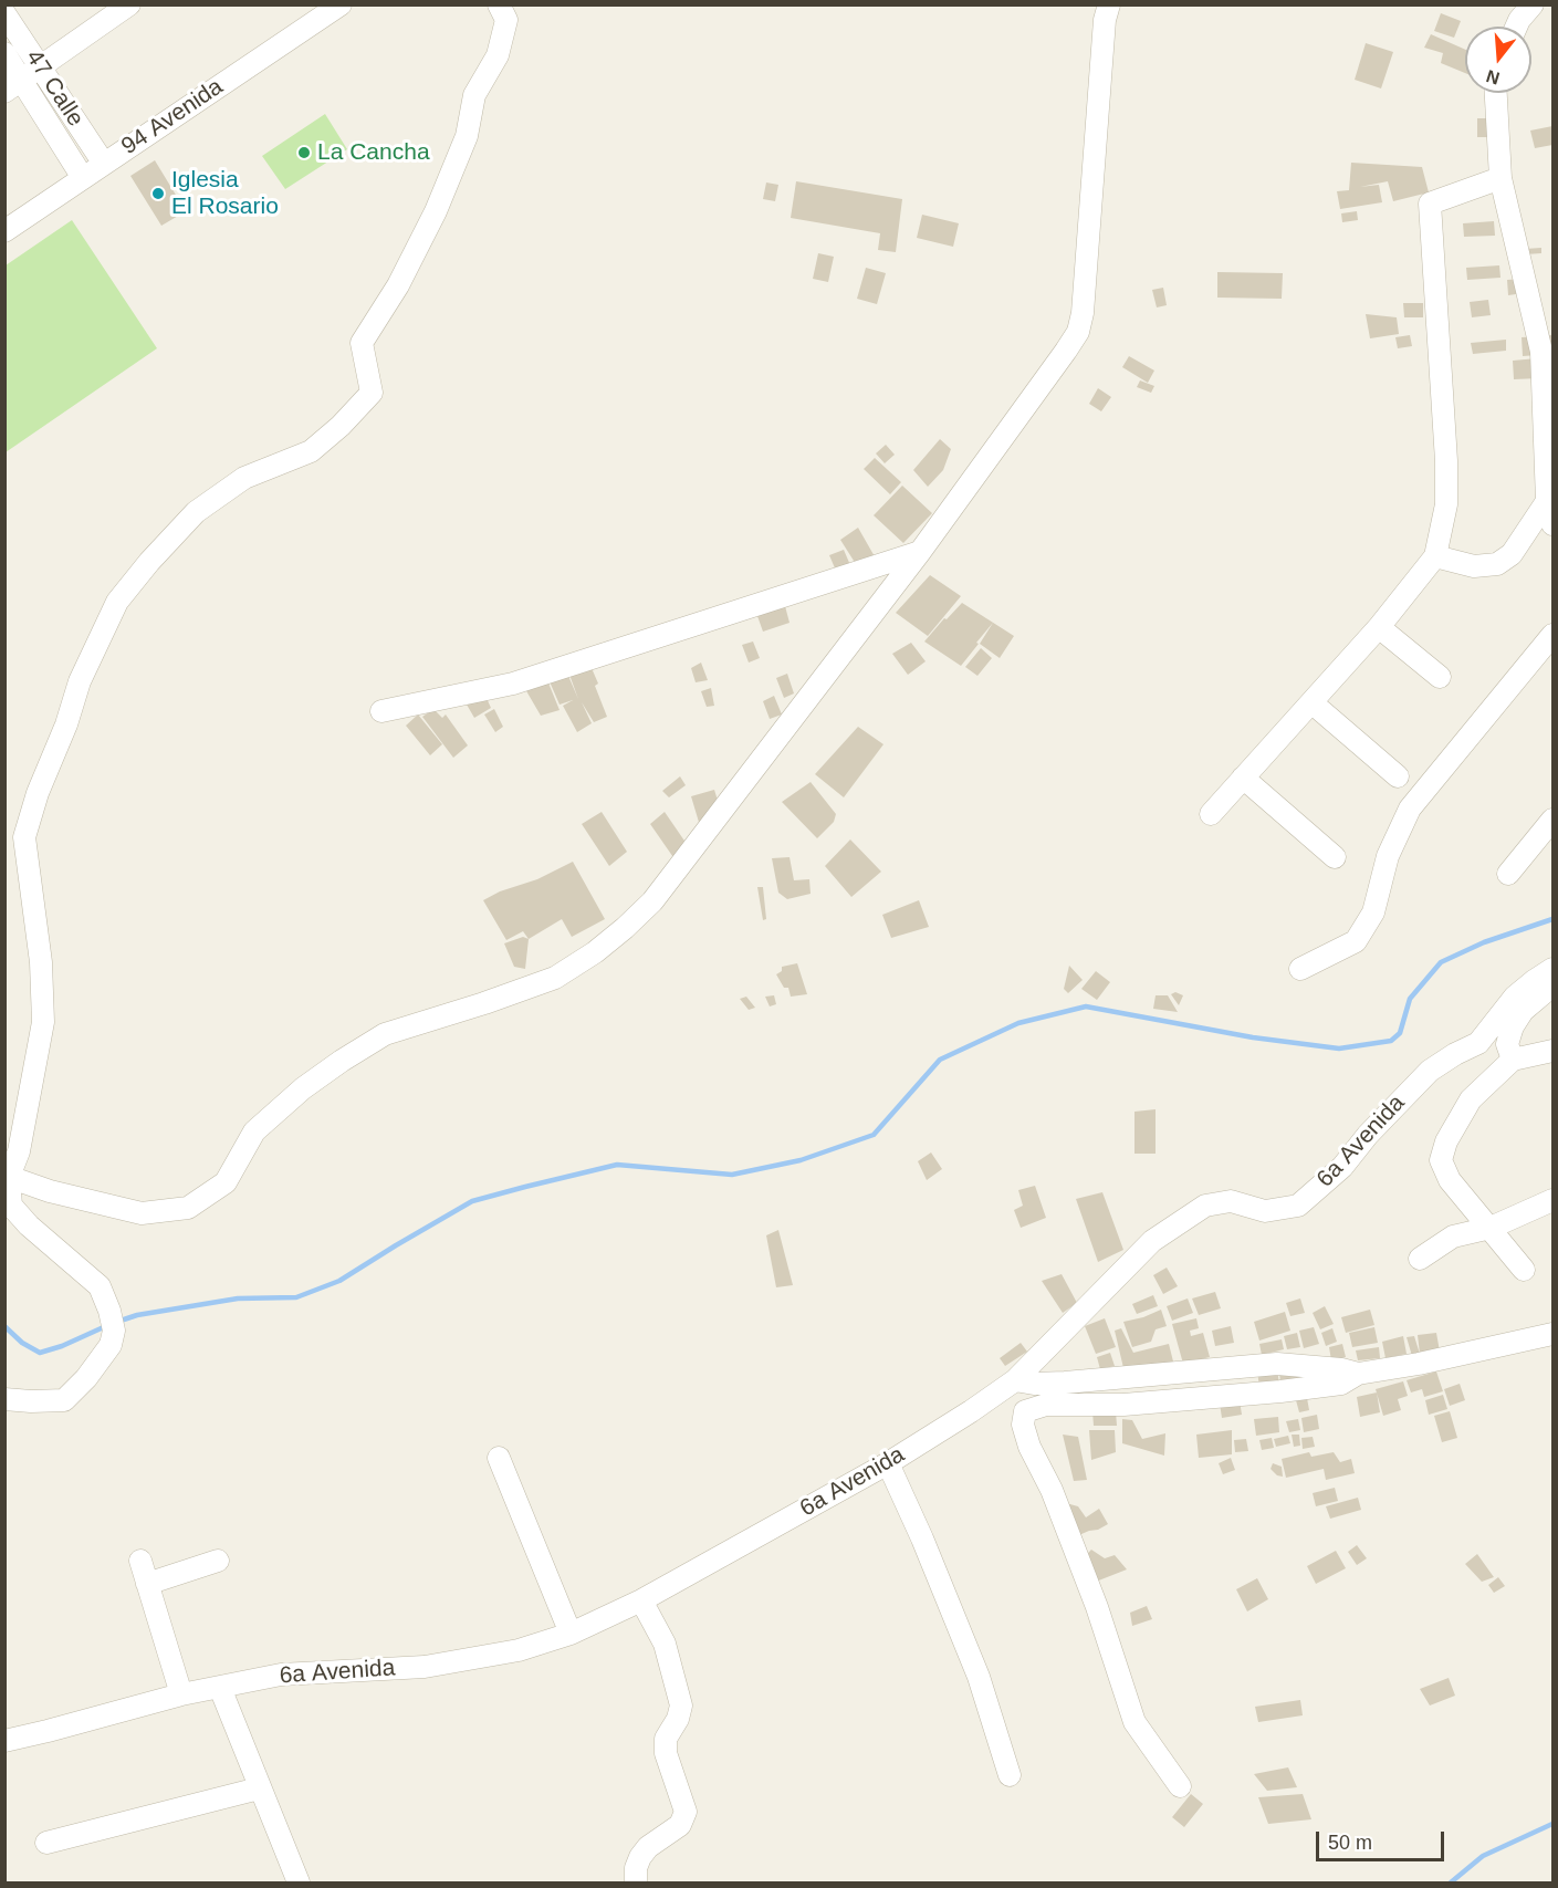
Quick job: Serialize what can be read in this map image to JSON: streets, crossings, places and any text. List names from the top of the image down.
{
  "streets": {
    "street": ["47 Calle", "94 Avenida", "6a Avenida"]
  },
  "crossings": [
    ["47 Calle", "94 Avenida"]
  ],
  "places": ["La Cancha", "Iglesia El Rosario"],
  "scale_bar": "50 m",
  "north": "bottom"
}
